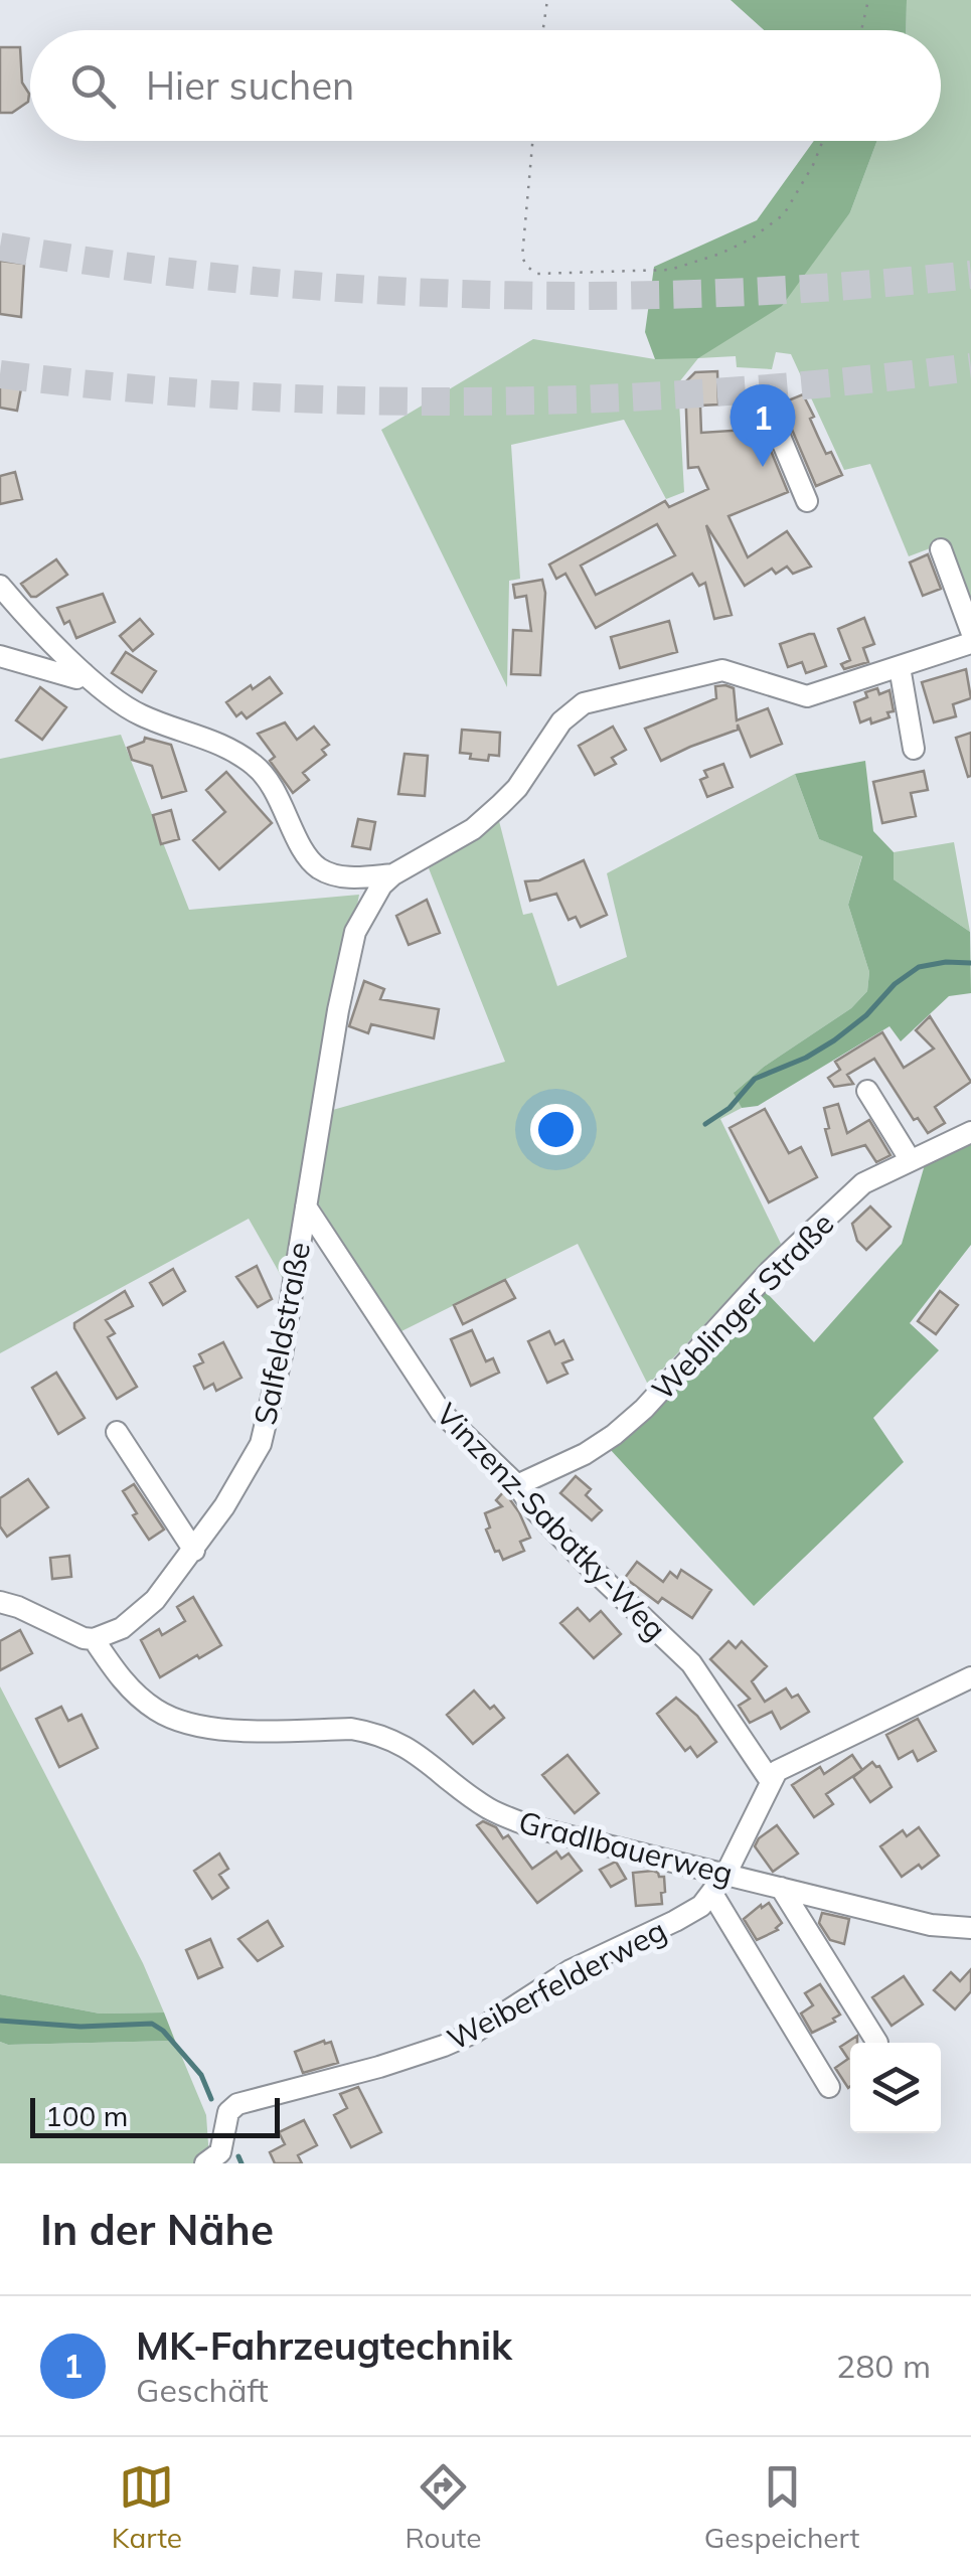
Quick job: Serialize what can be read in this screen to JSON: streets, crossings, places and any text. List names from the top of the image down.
{
  "streets": {
    "street": [
      "Weblinger Straße",
      "Salfeldstraße",
      "Vinzenz-Sabatky-Weg",
      "Gradlbauerweg",
      "Weiberfelderweg"
    ]
  },
  "crossings": [
    ["Weblinger Straße", "Vinzenz-Sabatky-Weg"],
    ["Salfeldstraße", "Vinzenz-Sabatky-Weg"],
    ["Salfeldstraße", "Gradlbauerweg"],
    ["Vinzenz-Sabatky-Weg", "Weiberfelderweg"],
    ["Gradlbauerweg", "Weiberfelderweg"]
  ],
  "scale_bar": "100 m",
  "page": {
    "search": "Hier suchen",
    "pins": "1",
    "scale": "100 m",
    "heading": "In der Nähe",
    "list": [
      {
        "mark": "1",
        "name": "MK-Fahrzeugtechnik",
        "note": "Geschäft",
        "value": "280 m"
      }
    ],
    "nav": ["Karte", "Route", "Gespeichert"]
  }
}
